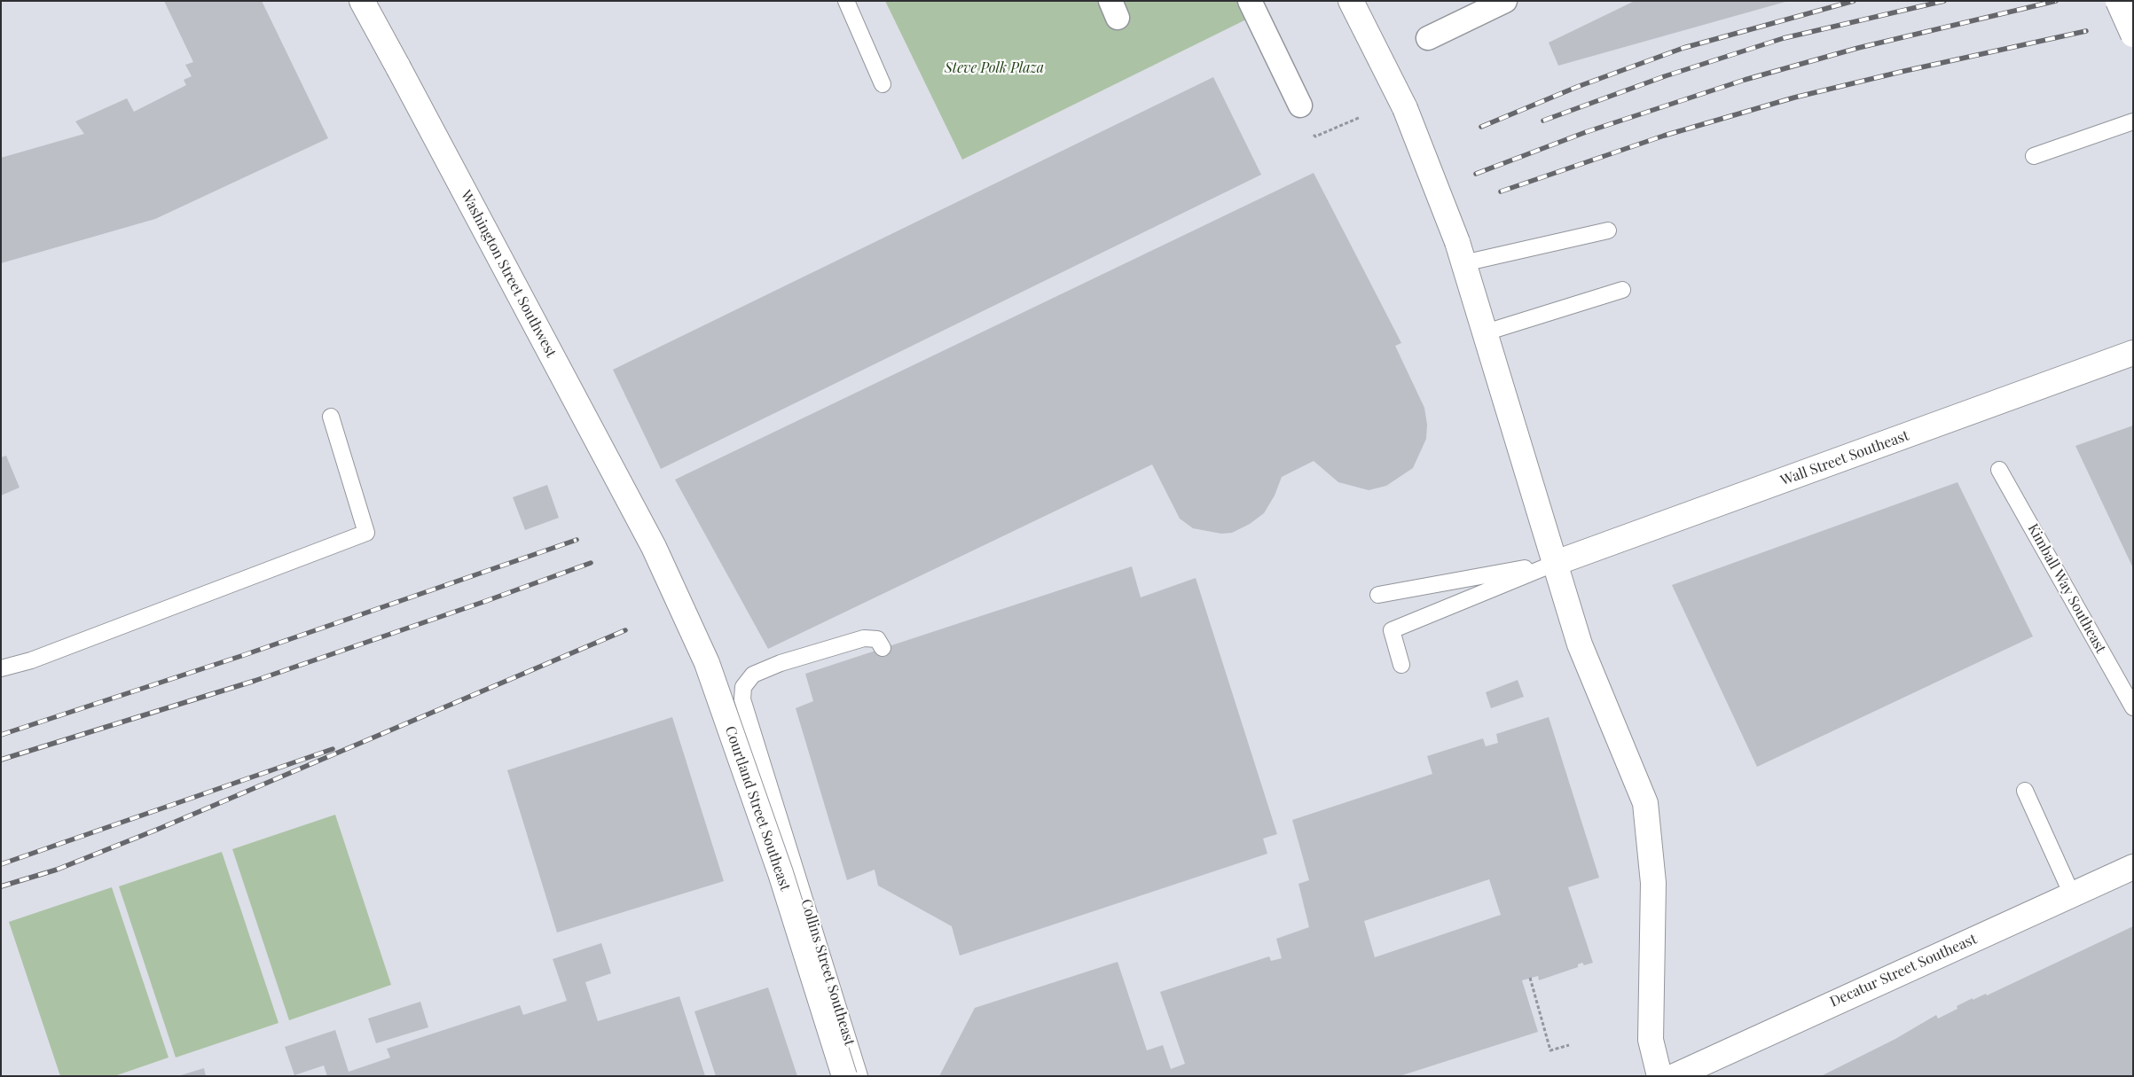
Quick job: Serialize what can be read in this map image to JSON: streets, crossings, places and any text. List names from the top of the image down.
{
  "streets": {
    "main road": [
      "Washington Street Southwest",
      "Wall Street Southeast",
      "Courtland Street Southeast",
      "Decatur Street Southeast"
    ],
    "lane": ["Kimball Way Southeast", "Collins Street Southeast"]
  },
  "crossings": [
    ["Washington Street Southwest", "Courtland Street Southeast"]
  ],
  "parks": ["Steve Polk Plaza"]
}
